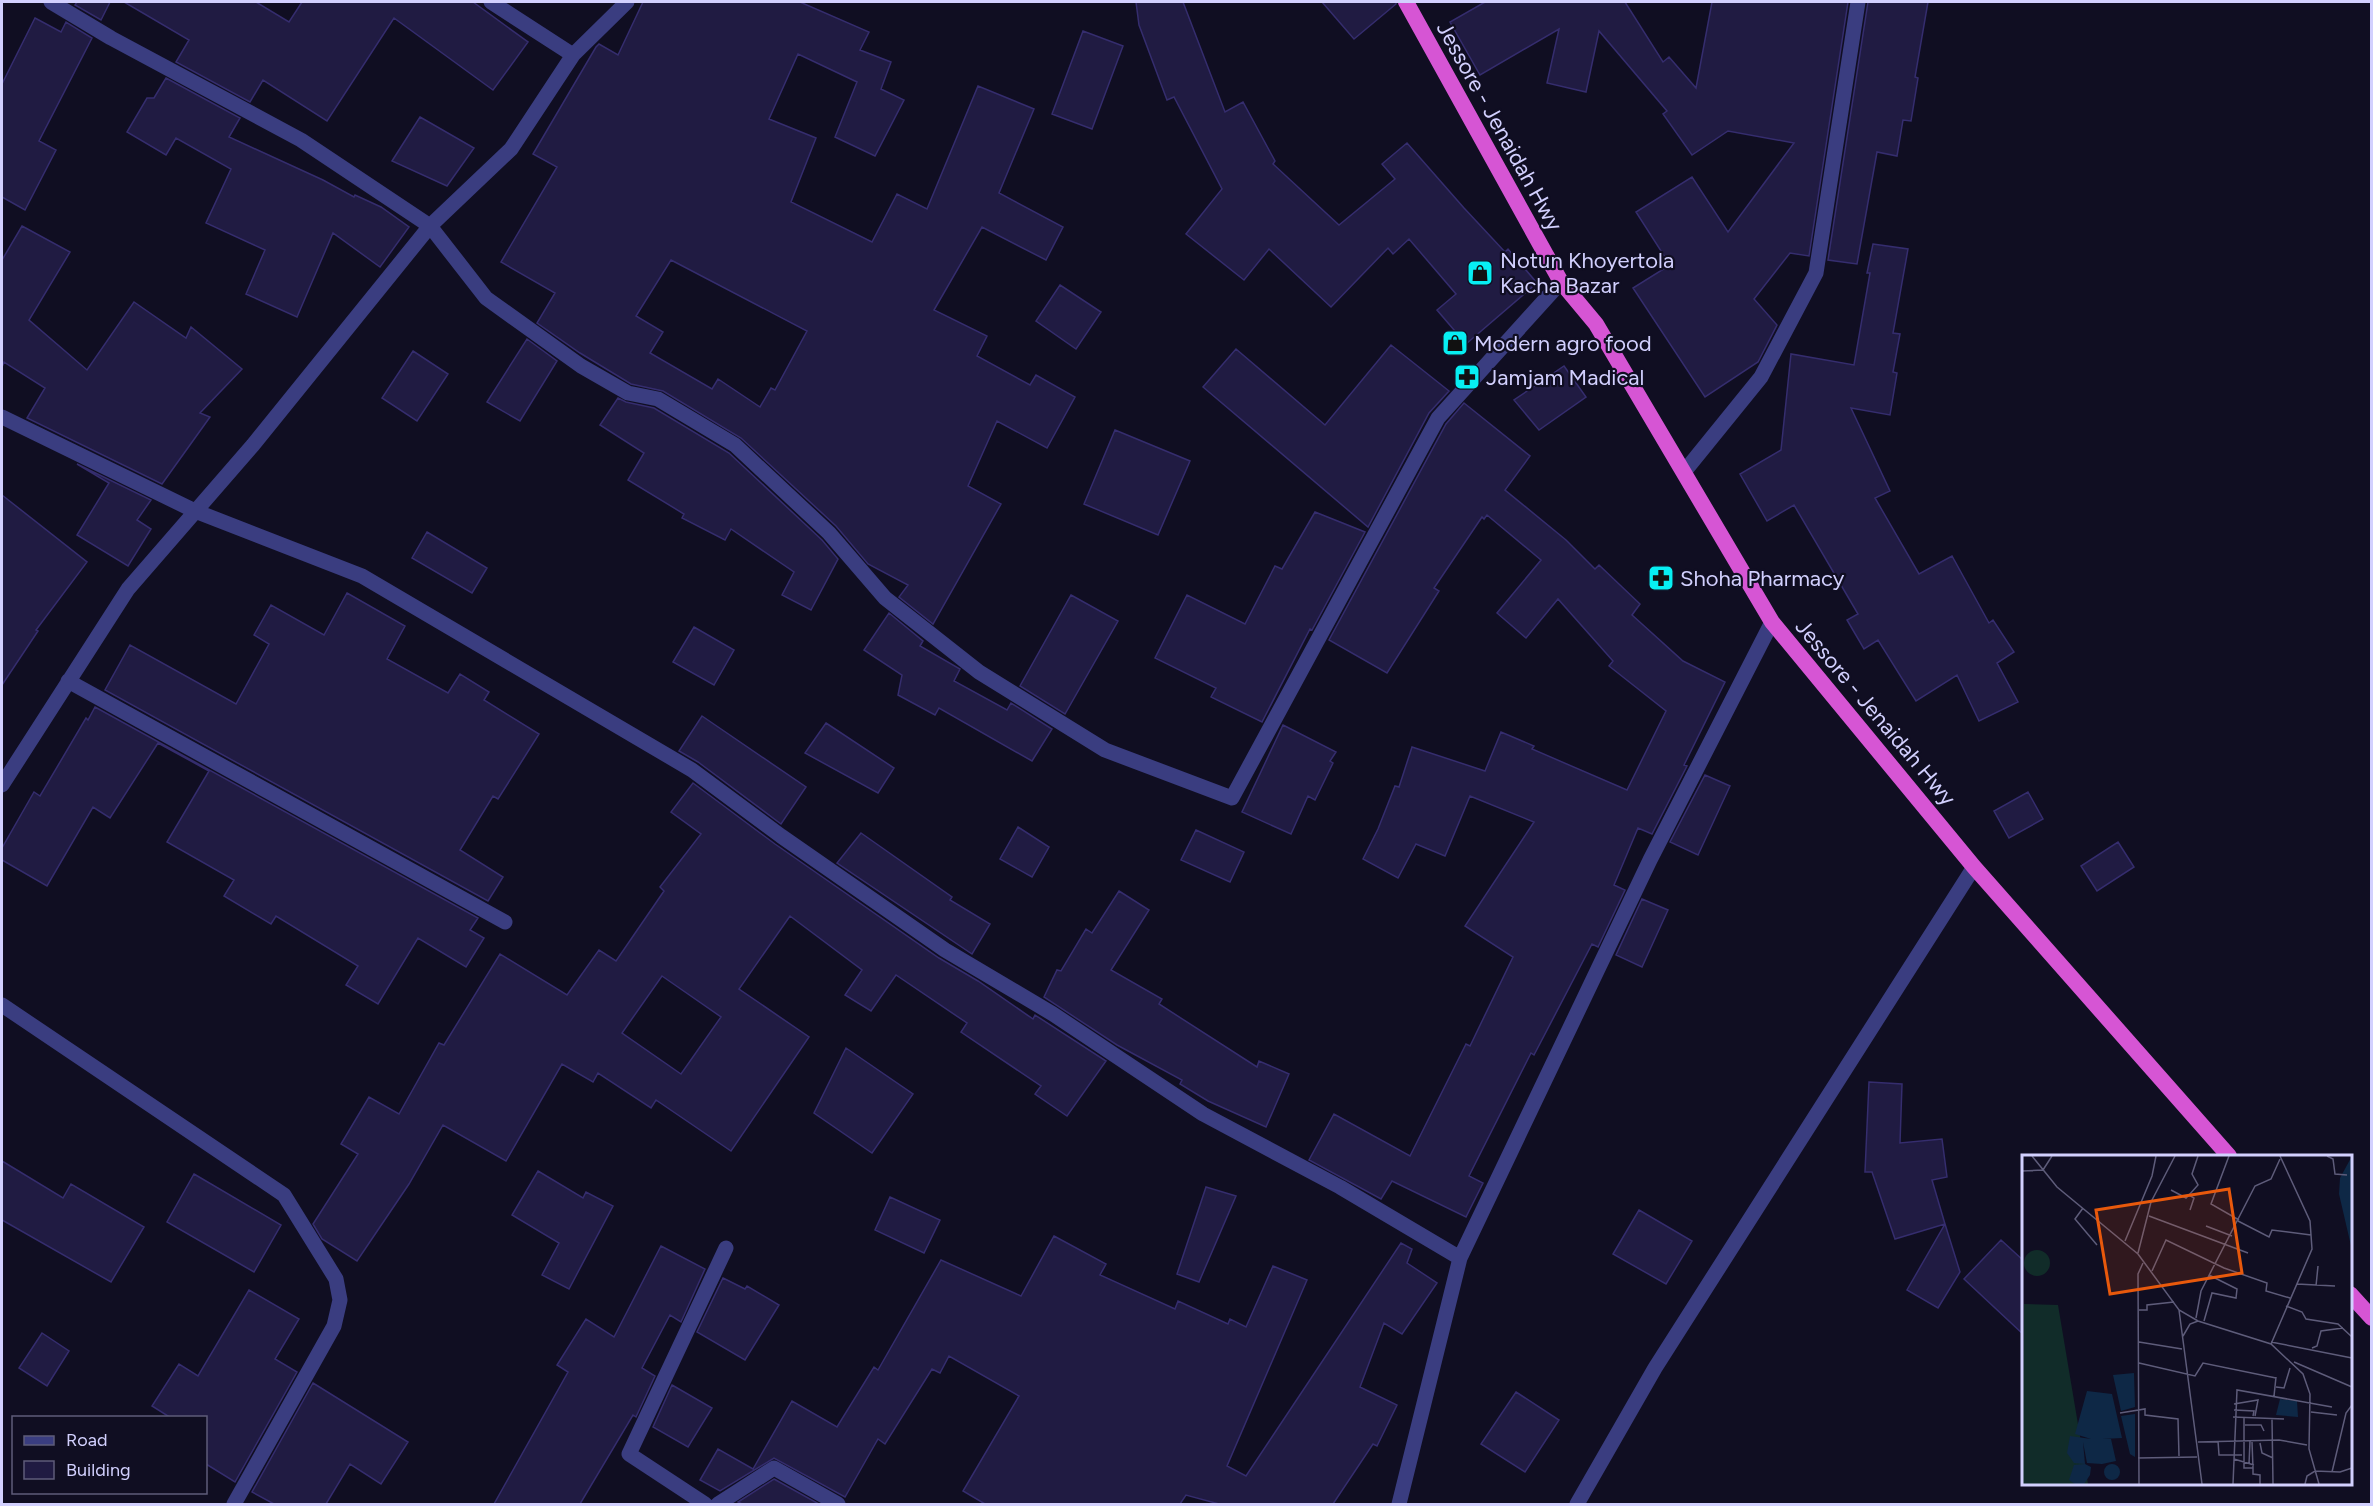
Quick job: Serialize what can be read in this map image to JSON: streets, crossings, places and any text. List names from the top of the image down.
{
  "streets": {
    "highway": ["Jessore - Jenaidah Hwy"]
  },
  "places": {
    "shop": ["Notun Khoyertola Kacha Bazar", "Modern agro food"],
    "pharmacy": ["Jamjam Madical", "Shoha Pharmacy"]
  },
  "legend": ["Road", "Building"]
}
